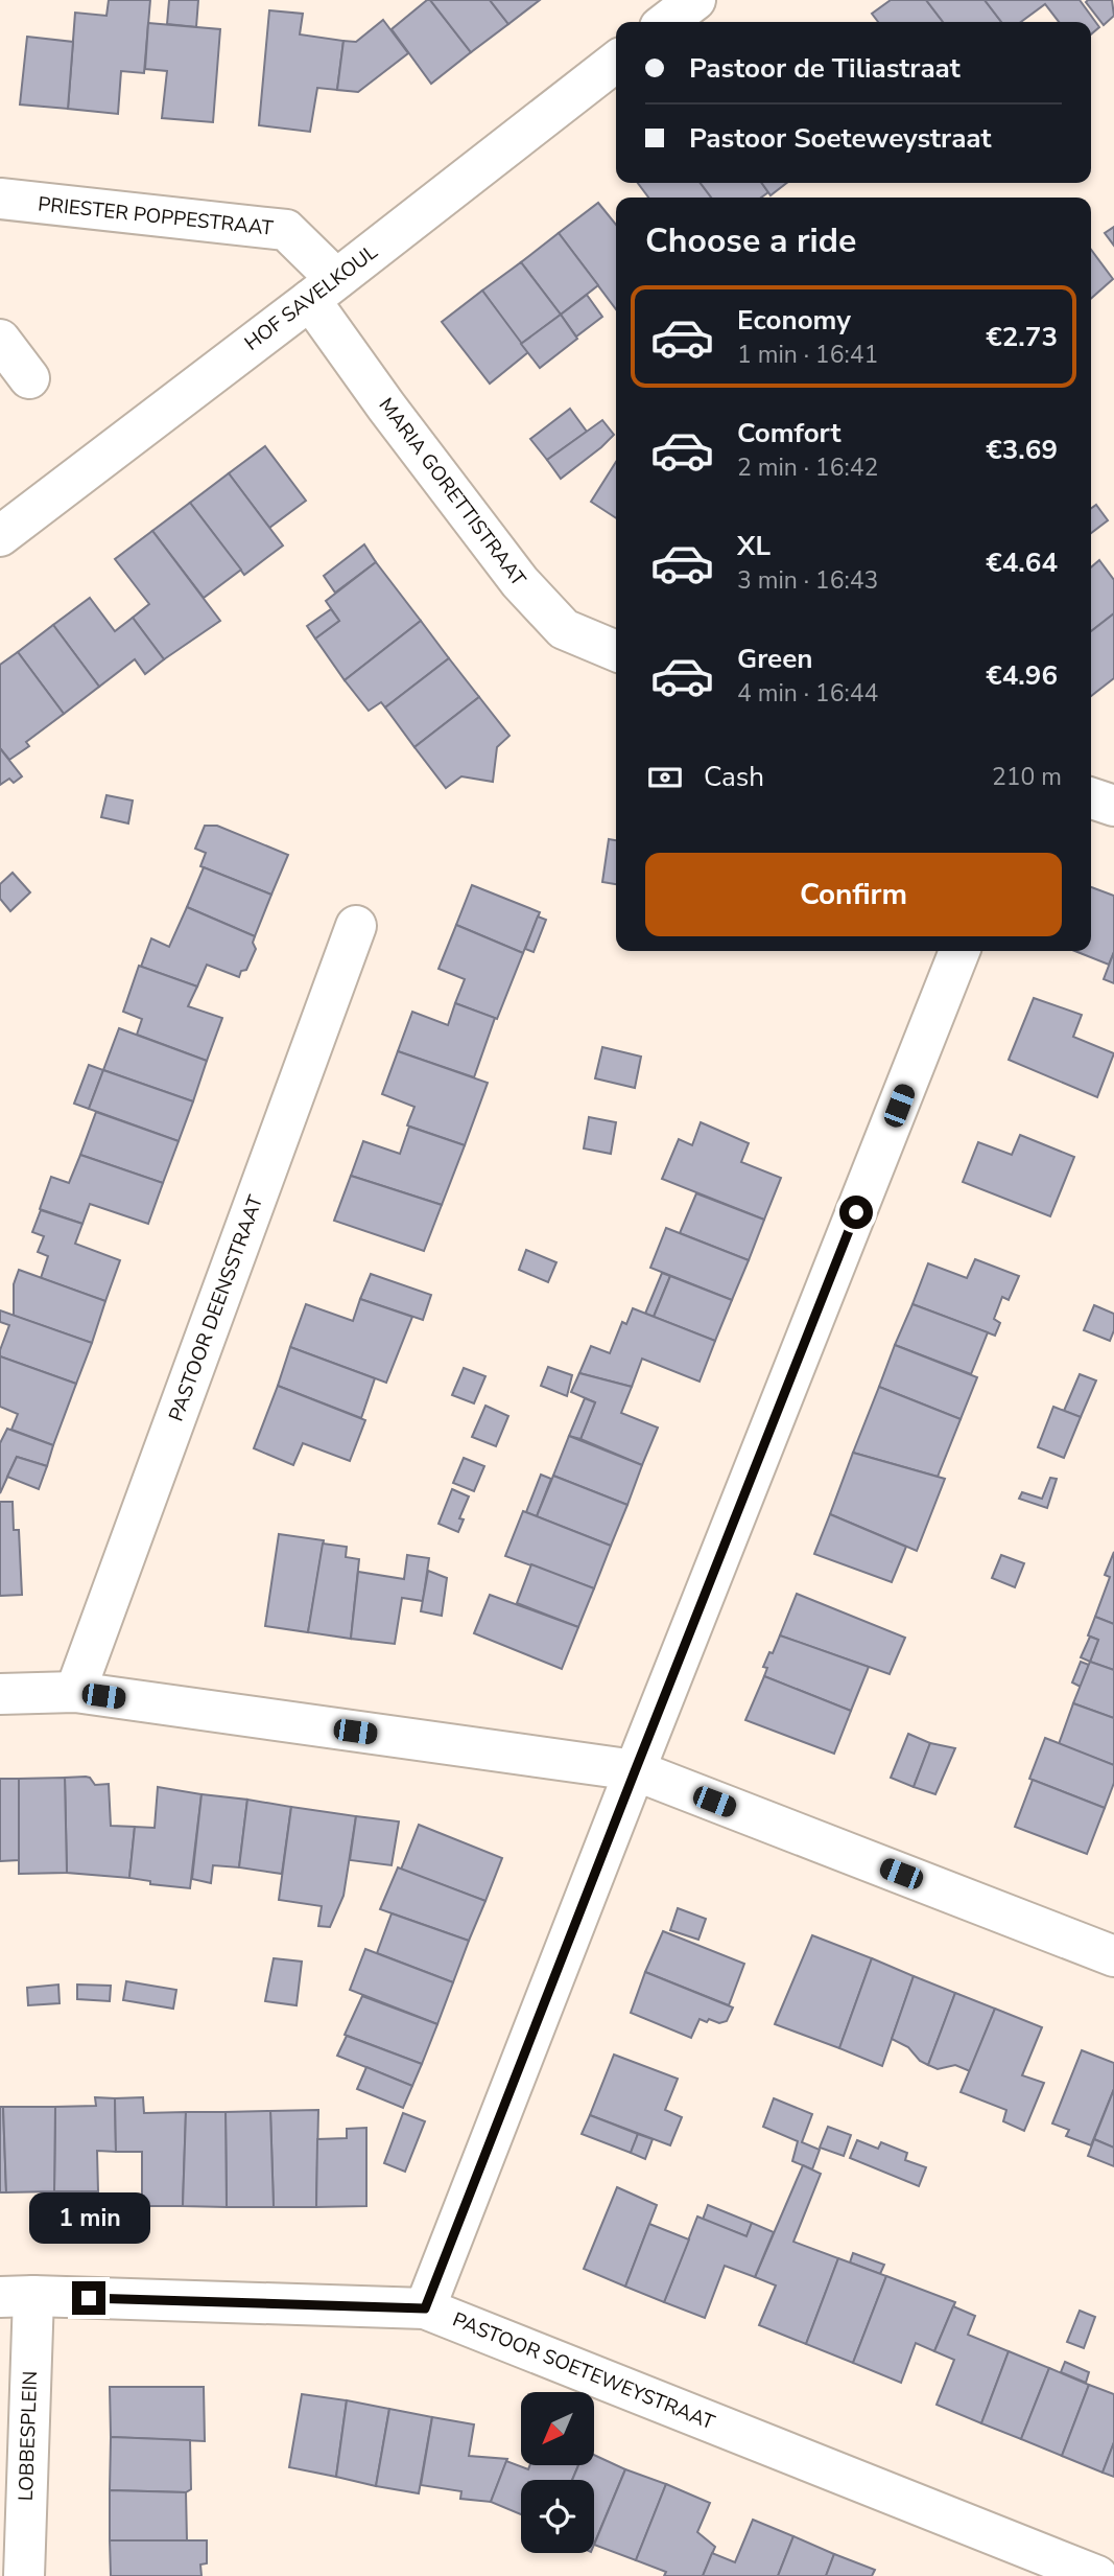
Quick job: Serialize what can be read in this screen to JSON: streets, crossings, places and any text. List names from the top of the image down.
{
  "streets": {
    "street": [
      "PRIESTER POPPESTRAAT",
      "HOF SAVELKOUL",
      "MARIA GORETTISTRAAT",
      "PASTOOR DEENSSTRAAT",
      "PASTOOR SOETEWEYSTRAAT",
      "LOBBESPLEIN"
    ]
  },
  "crossings": [
    ["PRIESTER POPPESTRAAT", "HOF SAVELKOUL"],
    ["PRIESTER POPPESTRAAT", "MARIA GORETTISTRAAT"],
    ["HOF SAVELKOUL", "MARIA GORETTISTRAAT"],
    ["PASTOOR SOETEWEYSTRAAT", "LOBBESPLEIN"]
  ],
  "north": "bottom left",
  "page": {
    "banner": ["Pastoor de Tiliastraat", "Pastoor Soeteweystraat"],
    "heading": "Choose a ride",
    "list": [
      {
        "name": "Economy",
        "note": "1 min · 16:41",
        "value": "€2.73"
      },
      {
        "name": "Comfort",
        "note": "2 min · 16:42",
        "value": "€3.69"
      },
      {
        "name": "XL",
        "note": "3 min · 16:43",
        "value": "€4.64"
      },
      {
        "name": "Green",
        "note": "4 min · 16:44",
        "value": "€4.96"
      }
    ],
    "pay": ["Cash", "210 m"],
    "buttons": "Confirm",
    "bubble": "1 min"
  }
}
